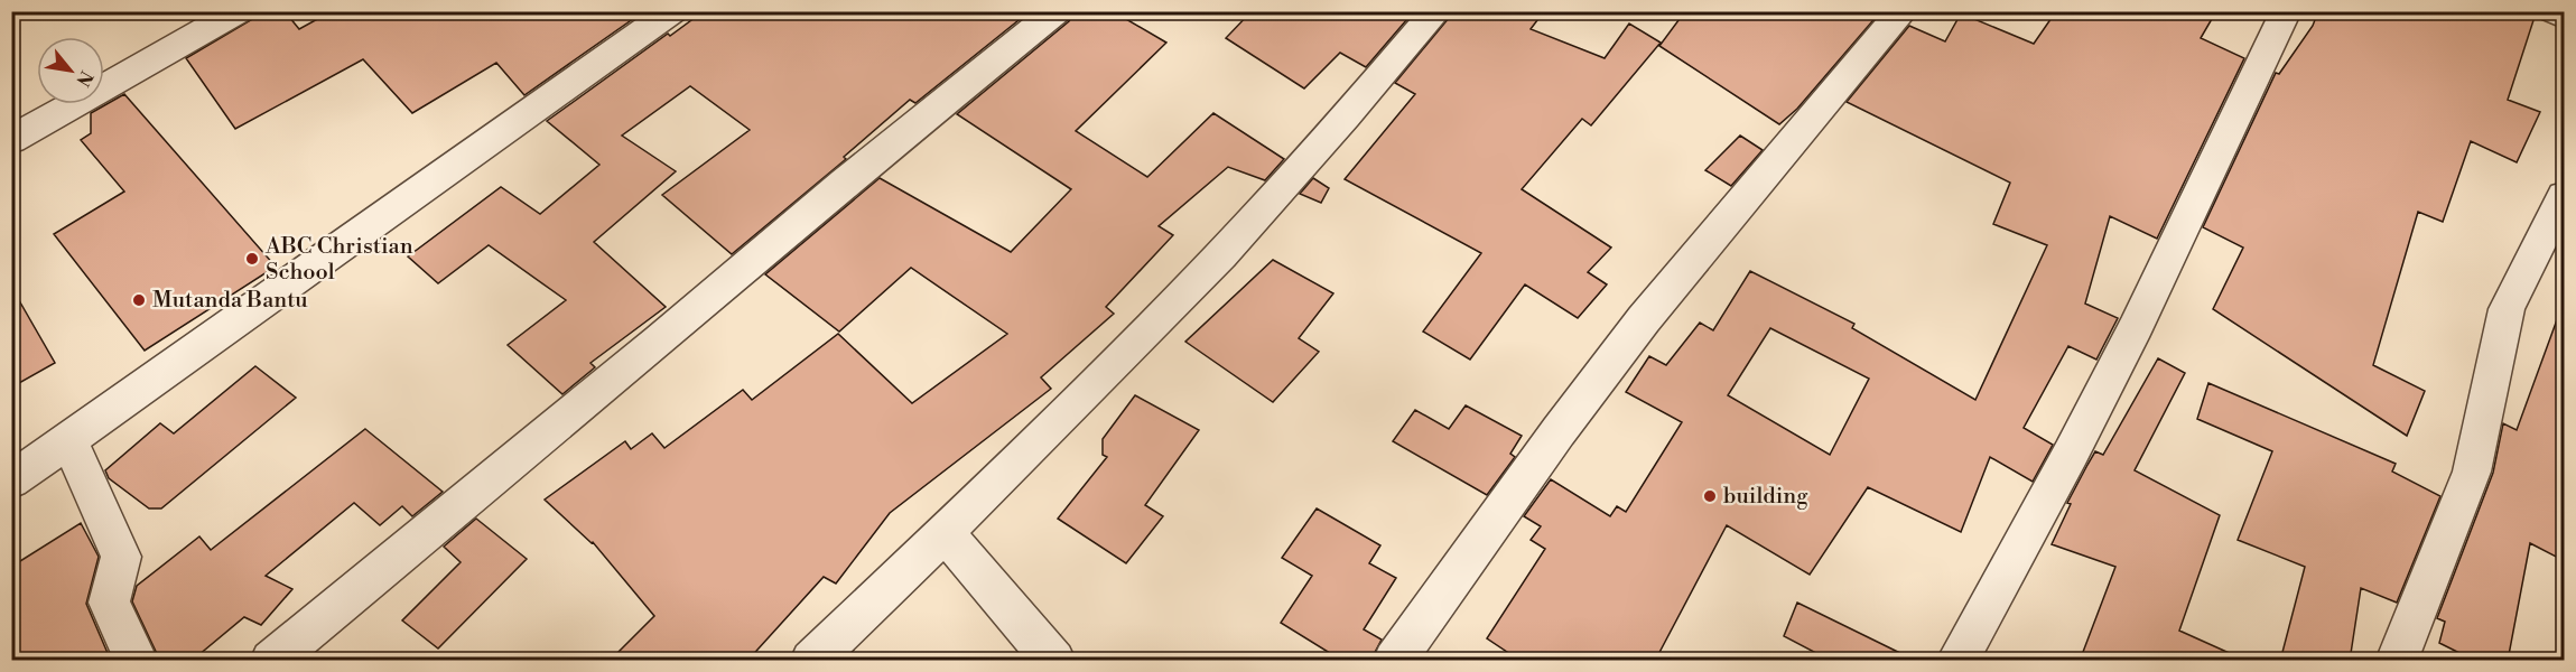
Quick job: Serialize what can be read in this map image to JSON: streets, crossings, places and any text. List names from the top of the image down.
{
  "places": ["ABC Christian School", "Mutanda Bantu", "building"],
  "north": "bottom right"
}
